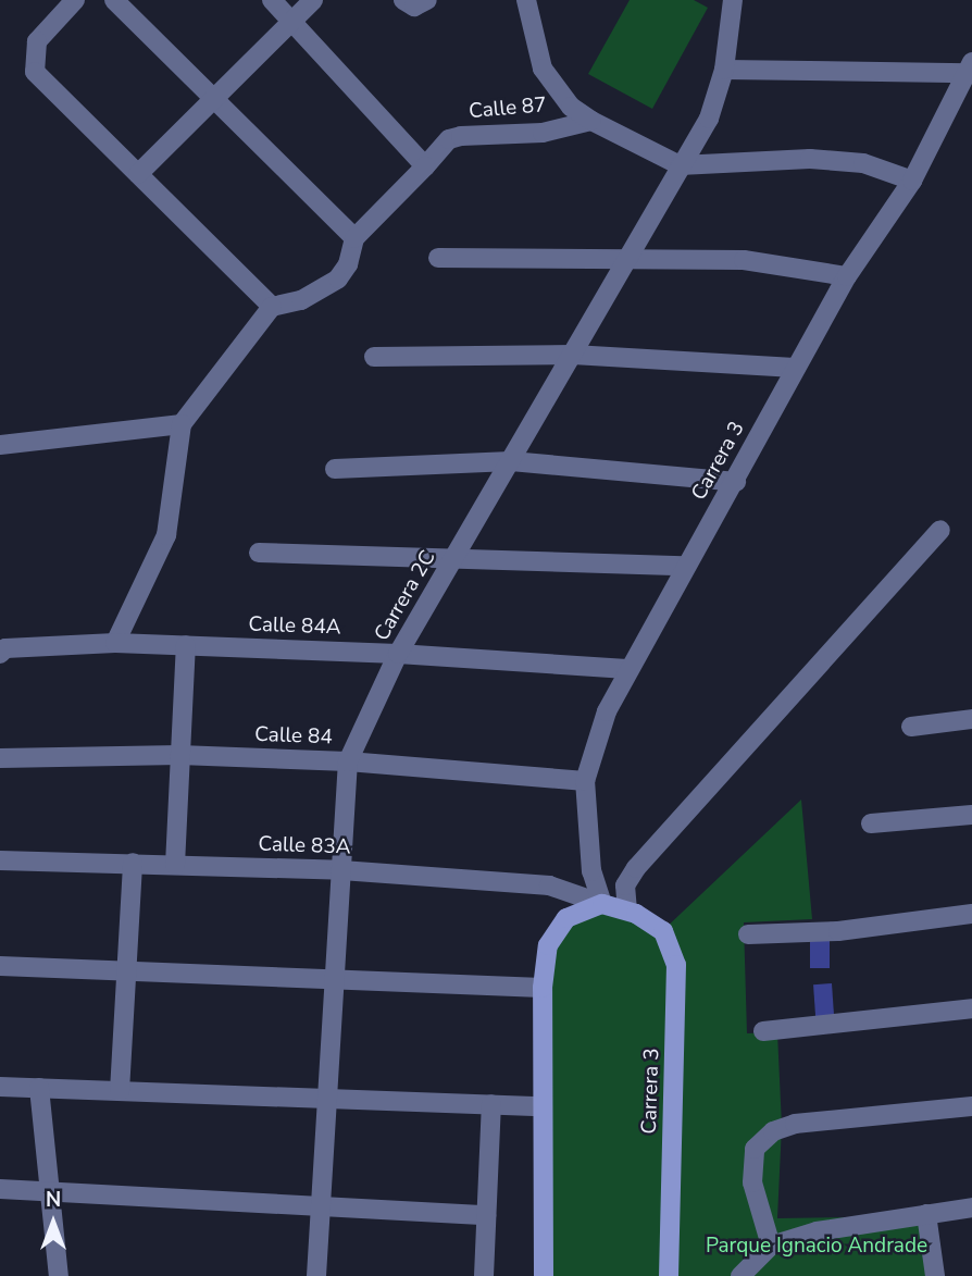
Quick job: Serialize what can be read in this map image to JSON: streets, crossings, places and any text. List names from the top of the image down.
{
  "streets": {
    "main road": ["Carrera 3"],
    "street": [
      "Calle 87",
      "Carrera 2C",
      "Calle 84A",
      "Calle 84",
      "Calle 83A"
    ]
  },
  "crossings": [
    ["Carrera 3", "Calle 84A"],
    ["Carrera 3", "Calle 84"],
    ["Carrera 3", "Calle 83A"],
    ["Carrera 2C", "Calle 84A"],
    ["Carrera 2C", "Calle 84"],
    ["Carrera 2C", "Calle 83A"]
  ],
  "parks": ["Parque Ignacio Andrade"],
  "north": "top"
}
